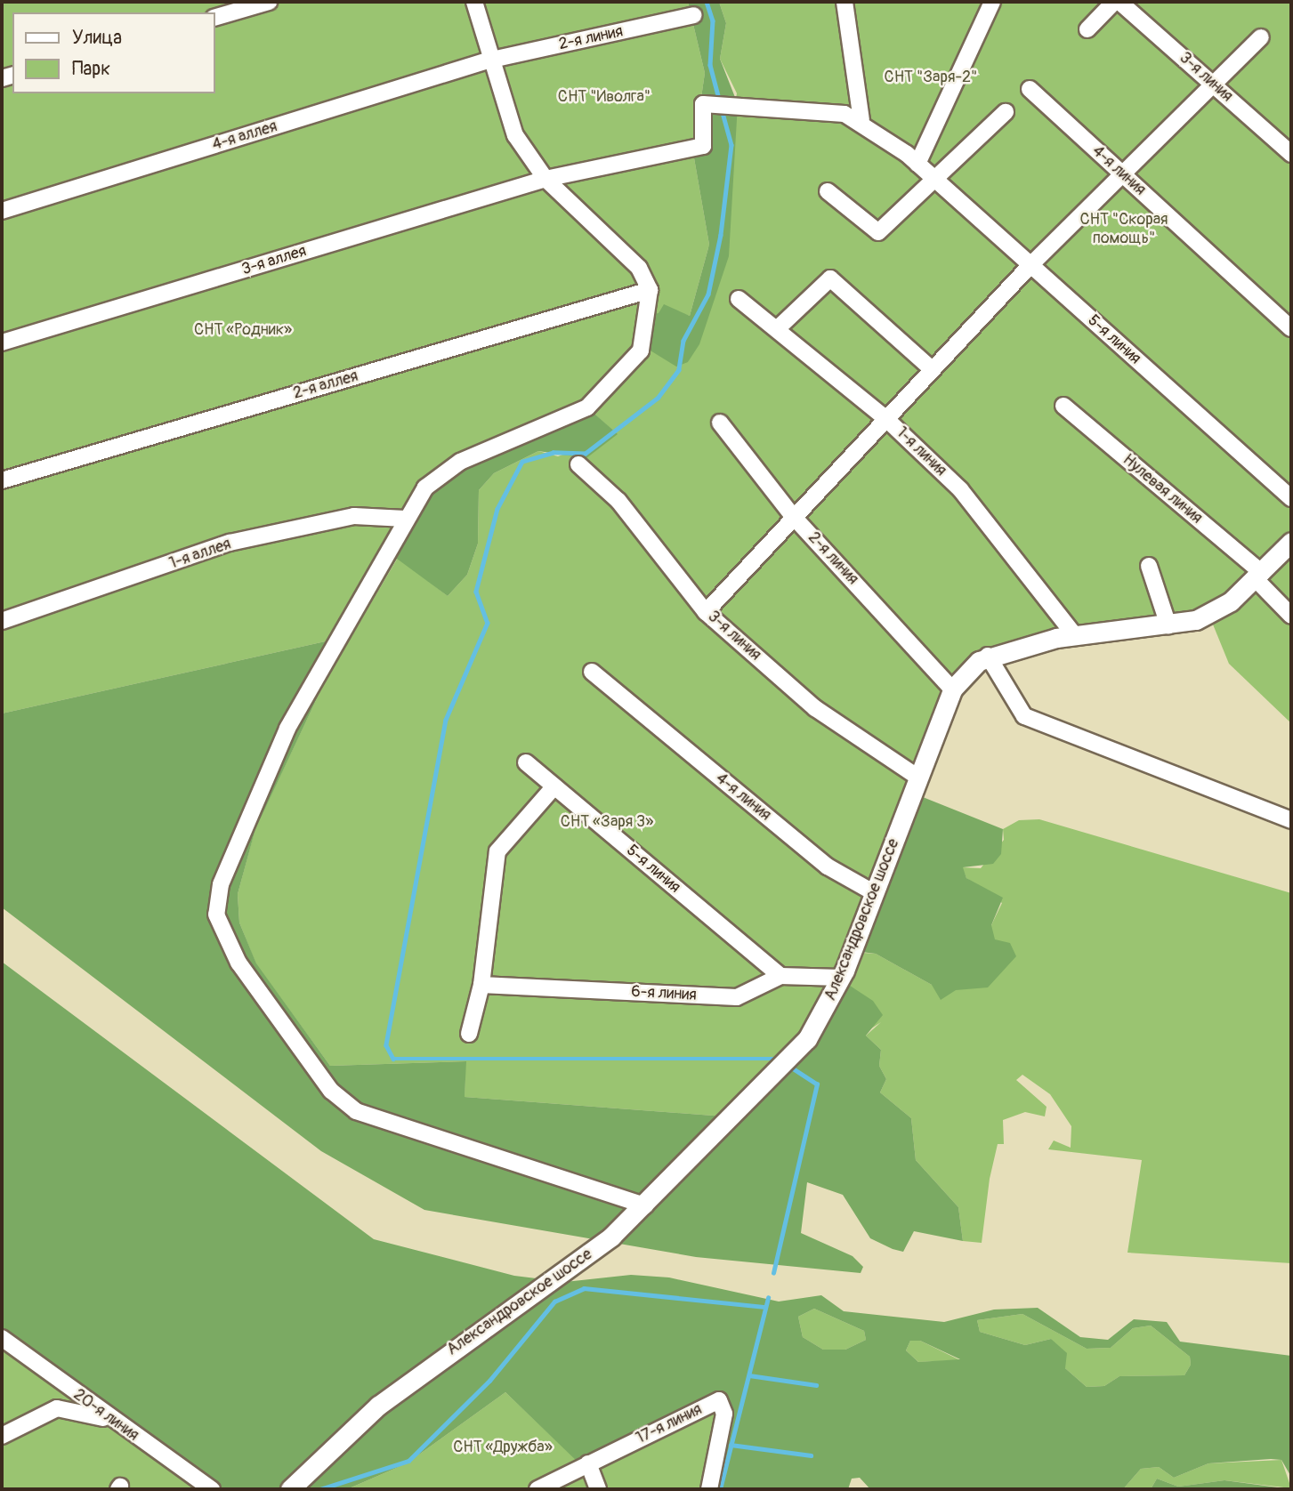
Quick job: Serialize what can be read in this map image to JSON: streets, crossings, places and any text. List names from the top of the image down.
{
  "streets": {
    "street": [
      "2-я линия",
      "3-я линия",
      "4-я аллея",
      "4-я линия",
      "3-я аллея",
      "5-я линия",
      "2-я аллея",
      "1-я линия",
      "Нулевая линия",
      "1-я аллея",
      "Александровское шоссе",
      "6-я линия",
      "20-я линия",
      "17-я линия"
    ]
  },
  "crossings": [
    ["2-я линия", "4-я аллея"],
    ["2-я линия", "Александровское шоссе"],
    ["3-я линия", "Александровское шоссе"],
    ["4-я линия", "Александровское шоссе"],
    ["5-я линия", "6-я линия"],
    ["1-я линия", "Александровское шоссе"],
    ["Нулевая линия", "Александровское шоссе"],
    ["Александровское шоссе", "6-я линия"]
  ],
  "parks": [
    "СНТ \"Заря-2\"",
    "СНТ \"Иволга\"",
    "СНТ \"Скорая помощь\"",
    "СНТ «Родник»",
    "СНТ «Заря 3»",
    "СНТ «Дружба»"
  ],
  "legend": ["Улица", "Парк"]
}
